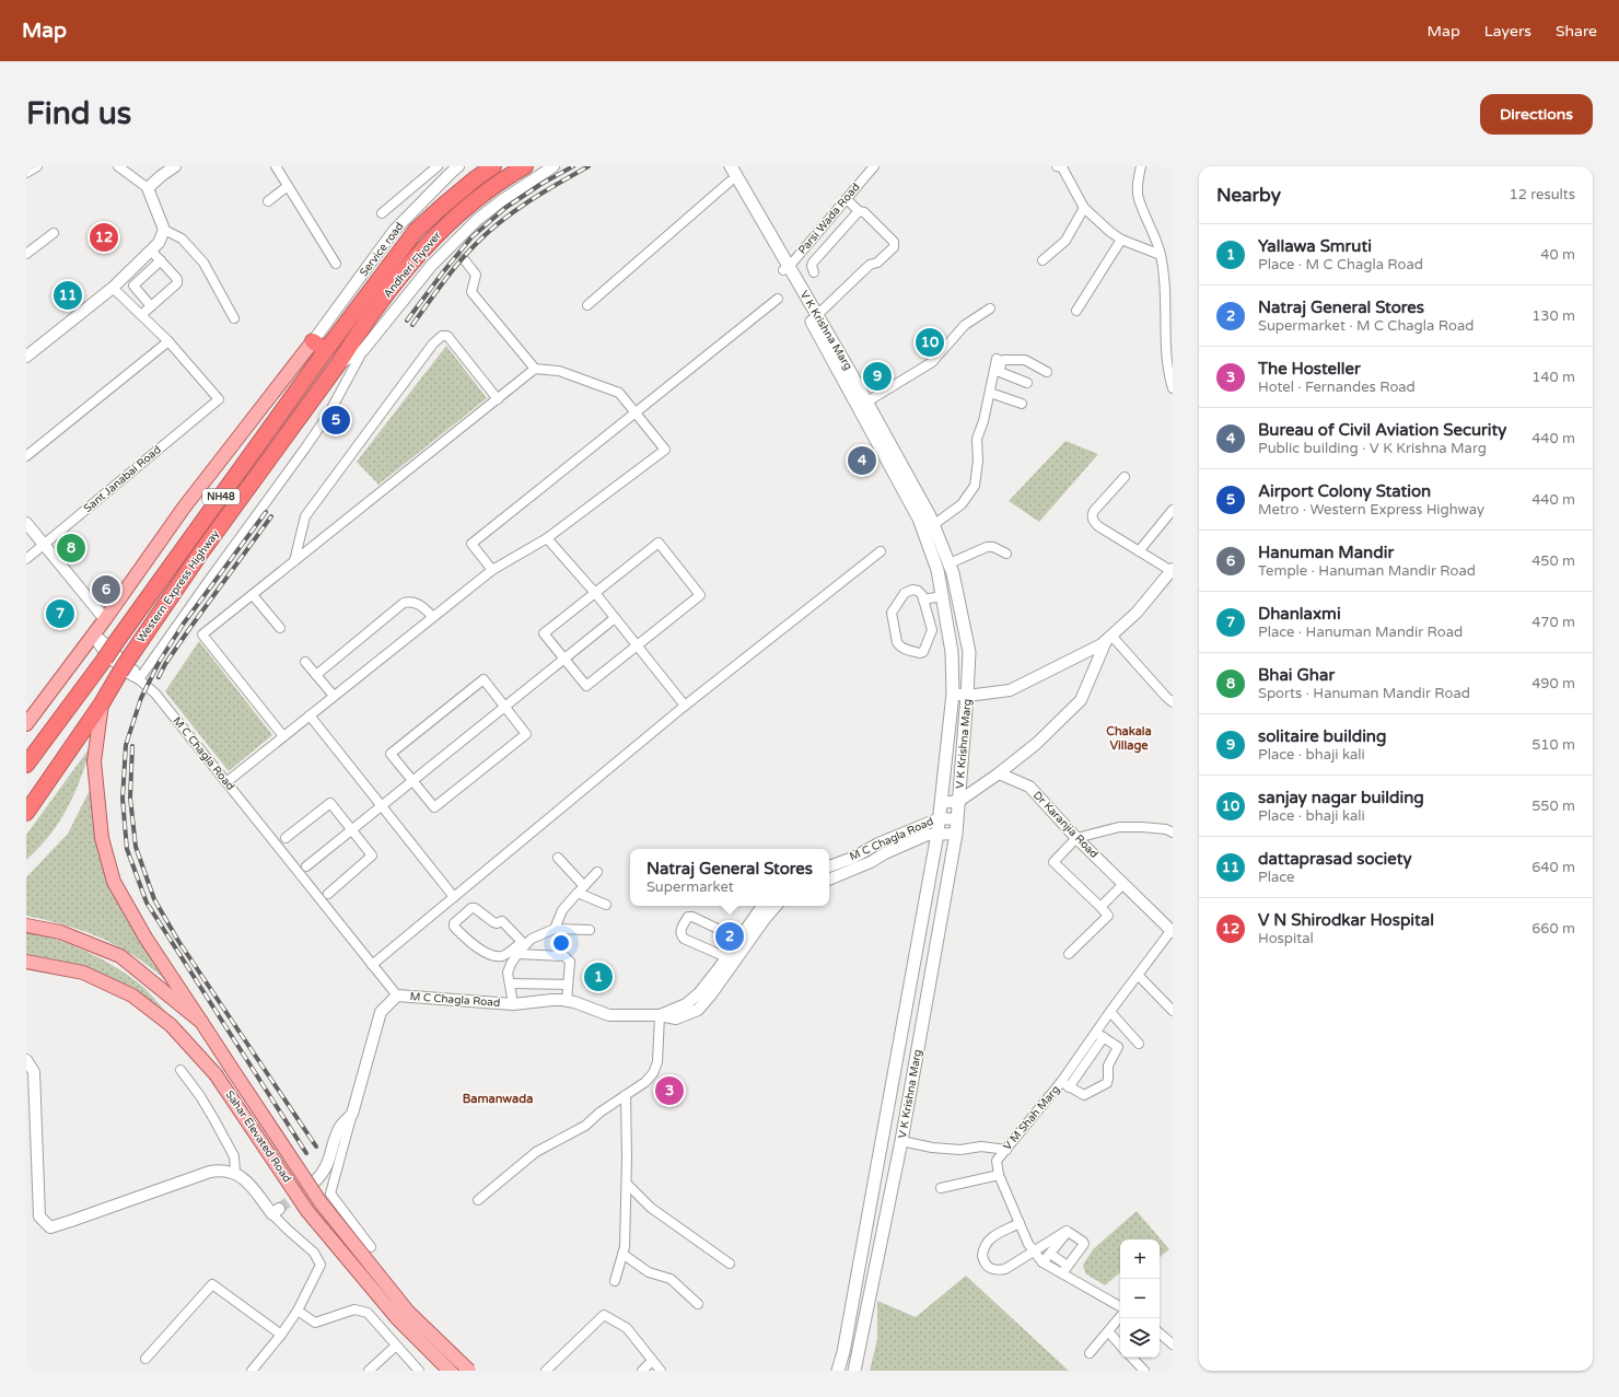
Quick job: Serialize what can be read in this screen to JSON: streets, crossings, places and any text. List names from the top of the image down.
{
  "streets": {
    "highway": ["Andheri Flyover", "NH48", "Western Express Highway"],
    "main road": ["V K Krishna Marg", "Sahar Elevated Road"],
    "street": [
      "Parsi Wada Road",
      "Service road",
      "Sant Janabai Road",
      "M C Chagla Road",
      "Dr Karanjia Road",
      "V M Shah Marg"
    ]
  },
  "crossings": [
    ["Parsi Wada Road", "V K Krishna Marg"],
    ["Andheri Flyover", "Western Express Highway"],
    ["V K Krishna Marg", "M C Chagla Road"],
    ["Western Express Highway", "Sahar Elevated Road"],
    ["Dr Karanjia Road", "V M Shah Marg"]
  ],
  "districts": ["Chakala Village", "Bamanwada"],
  "page": {
    "header": "Map",
    "nav": ["Map", "Layers", "Share"],
    "buttons": "Directions",
    "title": "Find us",
    "heading": ["Nearby", "12 results"],
    "pins": [
      "12",
      "11",
      "10",
      "9",
      "5",
      "4",
      "8",
      "6",
      "7",
      "2",
      "1",
      "3"
    ],
    "list": [
      {
        "mark": "1",
        "name": "Yallawa Smruti",
        "note": "Place · M C Chagla Road",
        "value": "40 m"
      },
      {
        "mark": "2",
        "name": "Natraj General Stores",
        "note": "Supermarket · M C Chagla Road",
        "value": "130 m"
      },
      {
        "mark": "3",
        "name": "The Hosteller",
        "note": "Hotel · Fernandes Road",
        "value": "140 m"
      },
      {
        "mark": "4",
        "name": "Bureau of Civil Aviation Security",
        "note": "Public building · V K Krishna Marg",
        "value": "440 m"
      },
      {
        "mark": "5",
        "name": "Airport Colony Station",
        "note": "Metro · Western Express Highway",
        "value": "440 m"
      },
      {
        "mark": "6",
        "name": "Hanuman Mandir",
        "note": "Temple · Hanuman Mandir Road",
        "value": "450 m"
      },
      {
        "mark": "7",
        "name": "Dhanlaxmi",
        "note": "Place · Hanuman Mandir Road",
        "value": "470 m"
      },
      {
        "mark": "8",
        "name": "Bhai Ghar",
        "note": "Sports · Hanuman Mandir Road",
        "value": "490 m"
      },
      {
        "mark": "9",
        "name": "solitaire building",
        "note": "Place · bhaji kali",
        "value": "510 m"
      },
      {
        "mark": "10",
        "name": "sanjay nagar building",
        "note": "Place · bhaji kali",
        "value": "550 m"
      },
      {
        "mark": "11",
        "name": "dattaprasad society",
        "note": "Place",
        "value": "640 m"
      },
      {
        "mark": "12",
        "name": "V N Shirodkar Hospital",
        "note": "Hospital",
        "value": "660 m"
      }
    ],
    "popup": ["Natraj General Stores", "Supermarket"],
    "map_buttons": ["+", "−"]
  }
}
